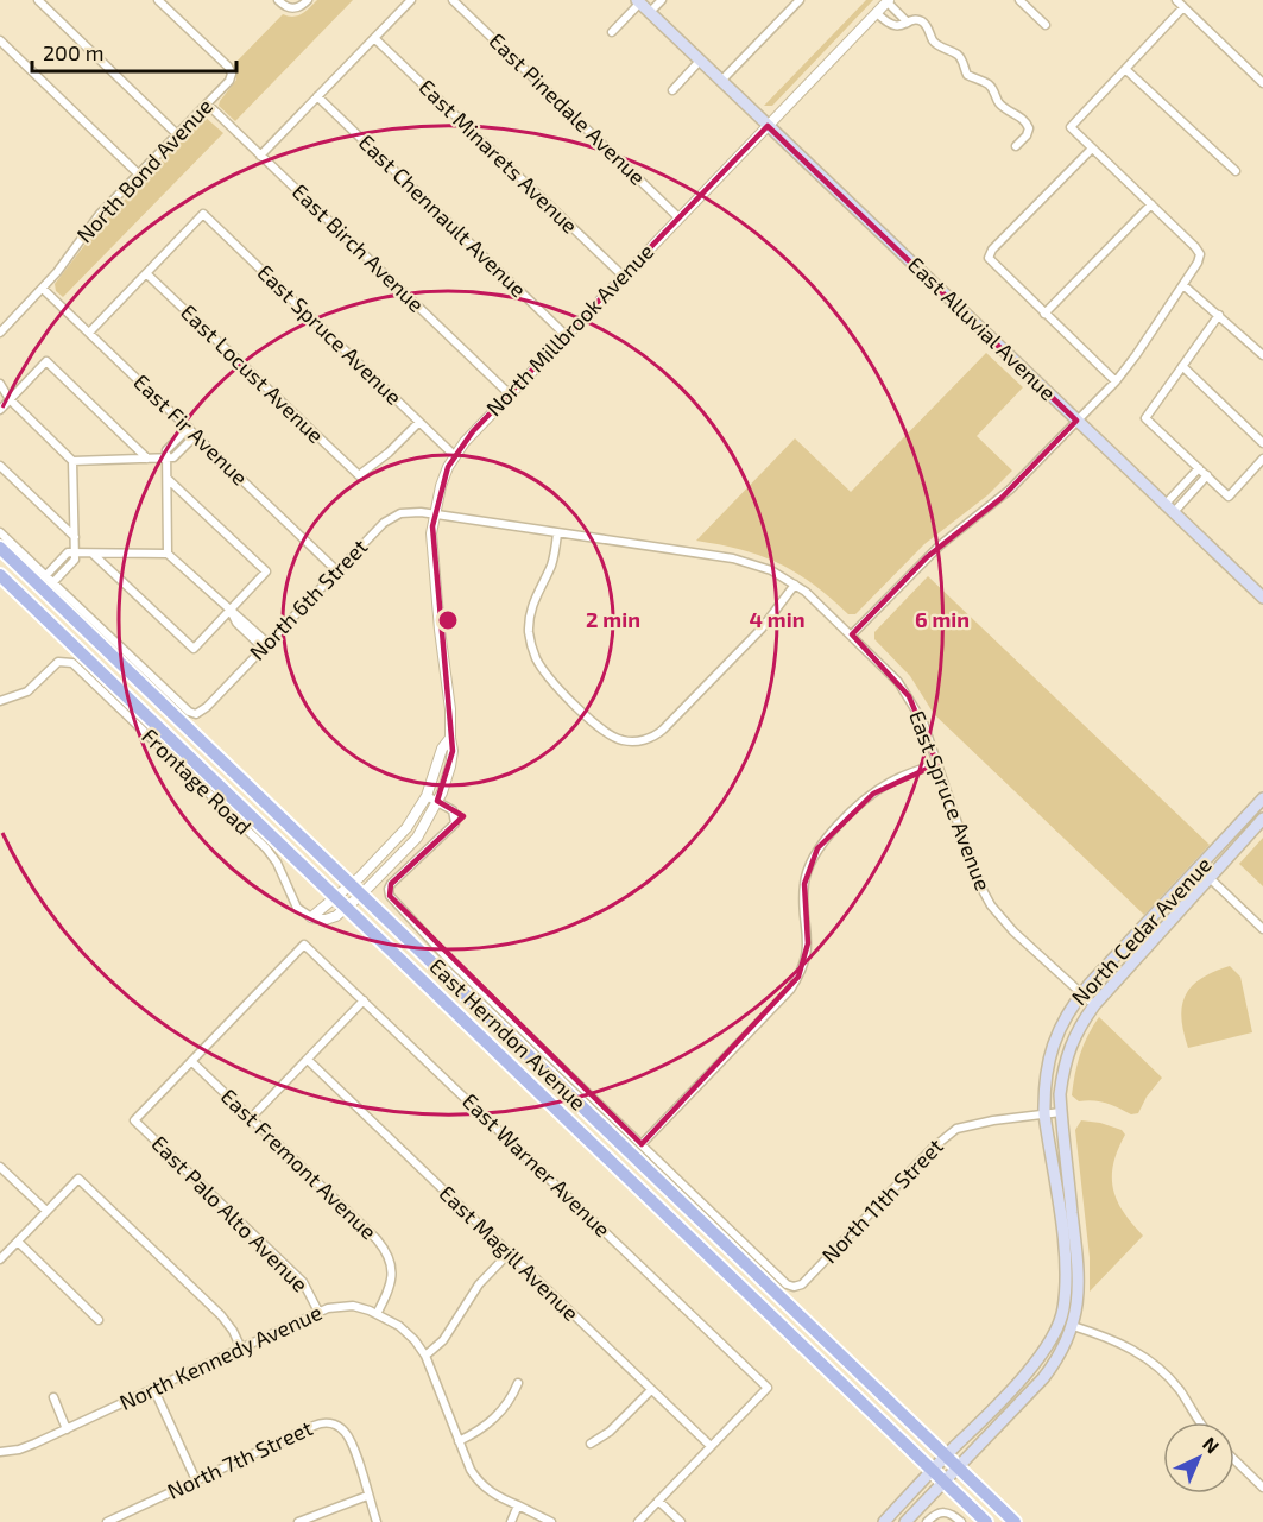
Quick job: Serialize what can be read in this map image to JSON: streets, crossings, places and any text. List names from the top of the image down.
{
  "streets": {
    "main road": ["East Alluvial Avenue", "North Cedar Avenue", "East Herndon Avenue"],
    "street": [
      "East Pinedale Avenue",
      "East Minarets Avenue",
      "North Bond Avenue",
      "East Chennault Avenue",
      "East Birch Avenue",
      "North Millbrook Avenue",
      "East Spruce Avenue",
      "East Locust Avenue",
      "East Fir Avenue",
      "North 6th Street",
      "Frontage Road",
      "East Fremont Avenue",
      "East Warner Avenue",
      "North 11th Street",
      "East Palo Alto Avenue",
      "East Magill Avenue",
      "North Kennedy Avenue",
      "North 7th Street"
    ]
  },
  "crossings": [
    ["East Pinedale Avenue", "North Millbrook Avenue"],
    ["East Minarets Avenue", "North Millbrook Avenue"],
    ["North Bond Avenue", "East Birch Avenue"],
    ["North Bond Avenue", "East Fir Avenue"],
    ["East Chennault Avenue", "North Millbrook Avenue"],
    ["East Birch Avenue", "North Millbrook Avenue"],
    ["East Alluvial Avenue", "North Millbrook Avenue"],
    ["North Millbrook Avenue", "East Spruce Avenue"],
    ["North Millbrook Avenue", "North 6th Street"],
    ["North Millbrook Avenue", "Frontage Road"],
    ["North Millbrook Avenue", "East Herndon Avenue"],
    ["East Spruce Avenue", "East Locust Avenue"],
    ["East Spruce Avenue", "North 6th Street"],
    ["East Spruce Avenue", "North Cedar Avenue"],
    ["East Fir Avenue", "North 6th Street"],
    ["North Cedar Avenue", "East Herndon Avenue"],
    ["North Cedar Avenue", "North 11th Street"],
    ["East Fremont Avenue", "East Warner Avenue"],
    ["East Fremont Avenue", "East Palo Alto Avenue"],
    ["East Fremont Avenue", "North Kennedy Avenue"],
    ["East Warner Avenue", "East Palo Alto Avenue"],
    ["East Warner Avenue", "East Magill Avenue"],
    ["East Palo Alto Avenue", "North Kennedy Avenue"]
  ],
  "scale_bar": "200 m",
  "north": "top right",
  "rings": ["2 min", "4 min", "6 min"]
}
